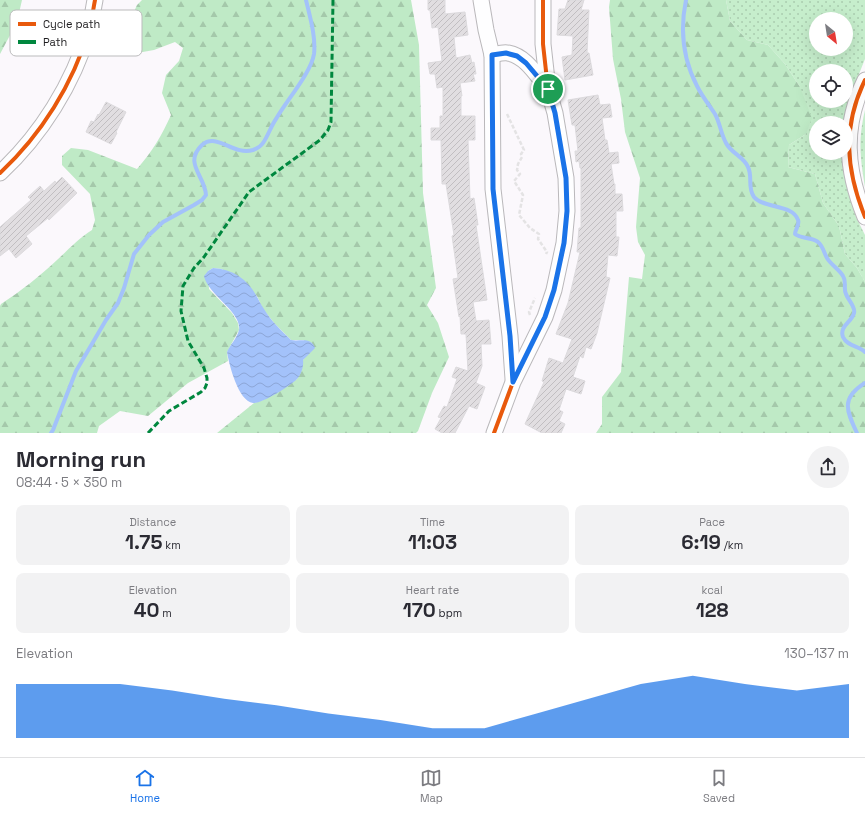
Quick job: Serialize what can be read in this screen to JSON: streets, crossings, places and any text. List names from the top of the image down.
{
  "legend": ["Cycle path", "Path"],
  "north": "bottom right",
  "page": {
    "heading": ["Morning run", "08:44 · 5 × 350 m"],
    "stats": [
      ["Distance", "1.75 km"],
      ["Time", "11:03"],
      ["Pace", "6:19 /km"],
      ["Elevation", "40 m"],
      ["Heart rate", "170 bpm"],
      ["kcal", "128"]
    ],
    "chart": ["Elevation", "130–137 m"],
    "tabs": ["Home", "Map", "Saved"]
  }
}
